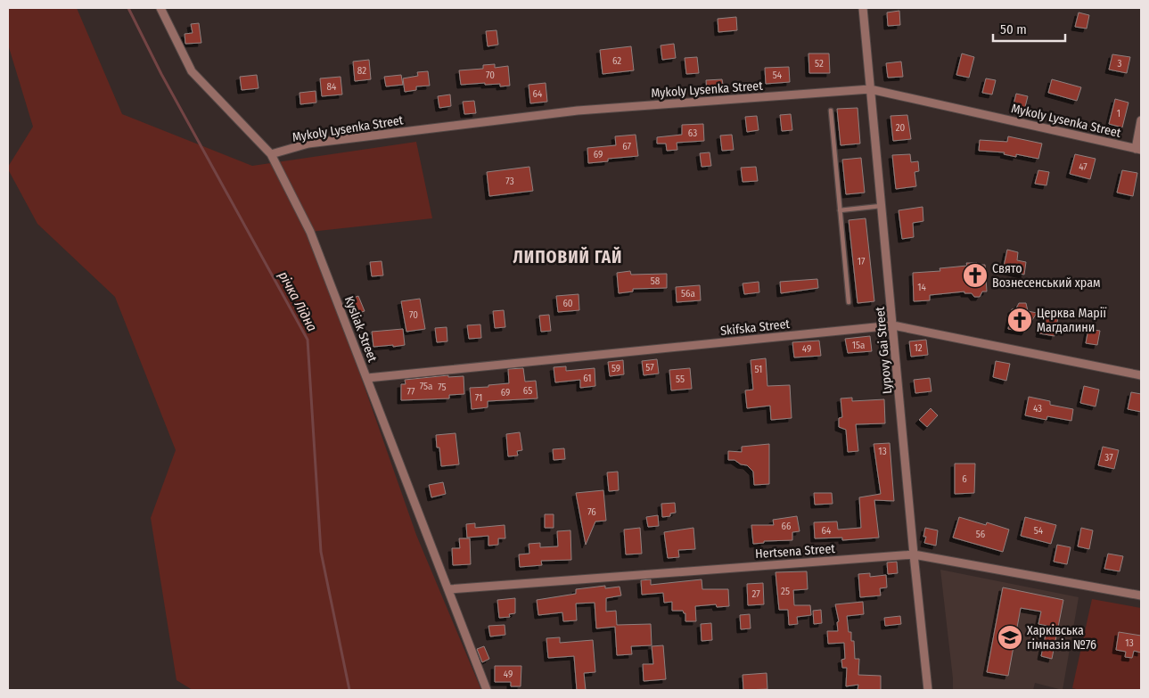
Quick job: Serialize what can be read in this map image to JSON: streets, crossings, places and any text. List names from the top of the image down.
{
  "streets": {
    "street": [
      "Mykoly Lysenka Street",
      "Skifska Street",
      "Kysliak Street",
      "Lypovy Gai Street",
      "Hertsena Street"
    ]
  },
  "crossings": [
    ["Mykoly Lysenka Street", "Kysliak Street"],
    ["Mykoly Lysenka Street", "Lypovy Gai Street"],
    ["Skifska Street", "Kysliak Street"],
    ["Skifska Street", "Lypovy Gai Street"],
    ["Kysliak Street", "Hertsena Street"],
    ["Lypovy Gai Street", "Hertsena Street"]
  ],
  "districts": ["ЛИПОВИЙ ГАЙ"],
  "water": ["річка Лідна"],
  "places": {
    "church": ["Свято Вознесенський храм", "Церква Марії Магдалини"],
    "school or university": ["Харківська гімназія №76"]
  },
  "house_numbers": [
    "62",
    "52",
    "3",
    "82",
    "70",
    "54",
    "84",
    "64",
    "1",
    "20",
    "63",
    "67",
    "69",
    "47",
    "73",
    "17",
    "58",
    "14",
    "56а",
    "60",
    "70",
    "15а",
    "12",
    "49",
    "57",
    "59",
    "51",
    "61",
    "55",
    "75а",
    "75",
    "65",
    "77",
    "69",
    "71",
    "43",
    "13",
    "37",
    "6",
    "76",
    "66",
    "64",
    "54",
    "56",
    "25",
    "27",
    "13",
    "49"
  ],
  "scale_bar": "50 m"
}
